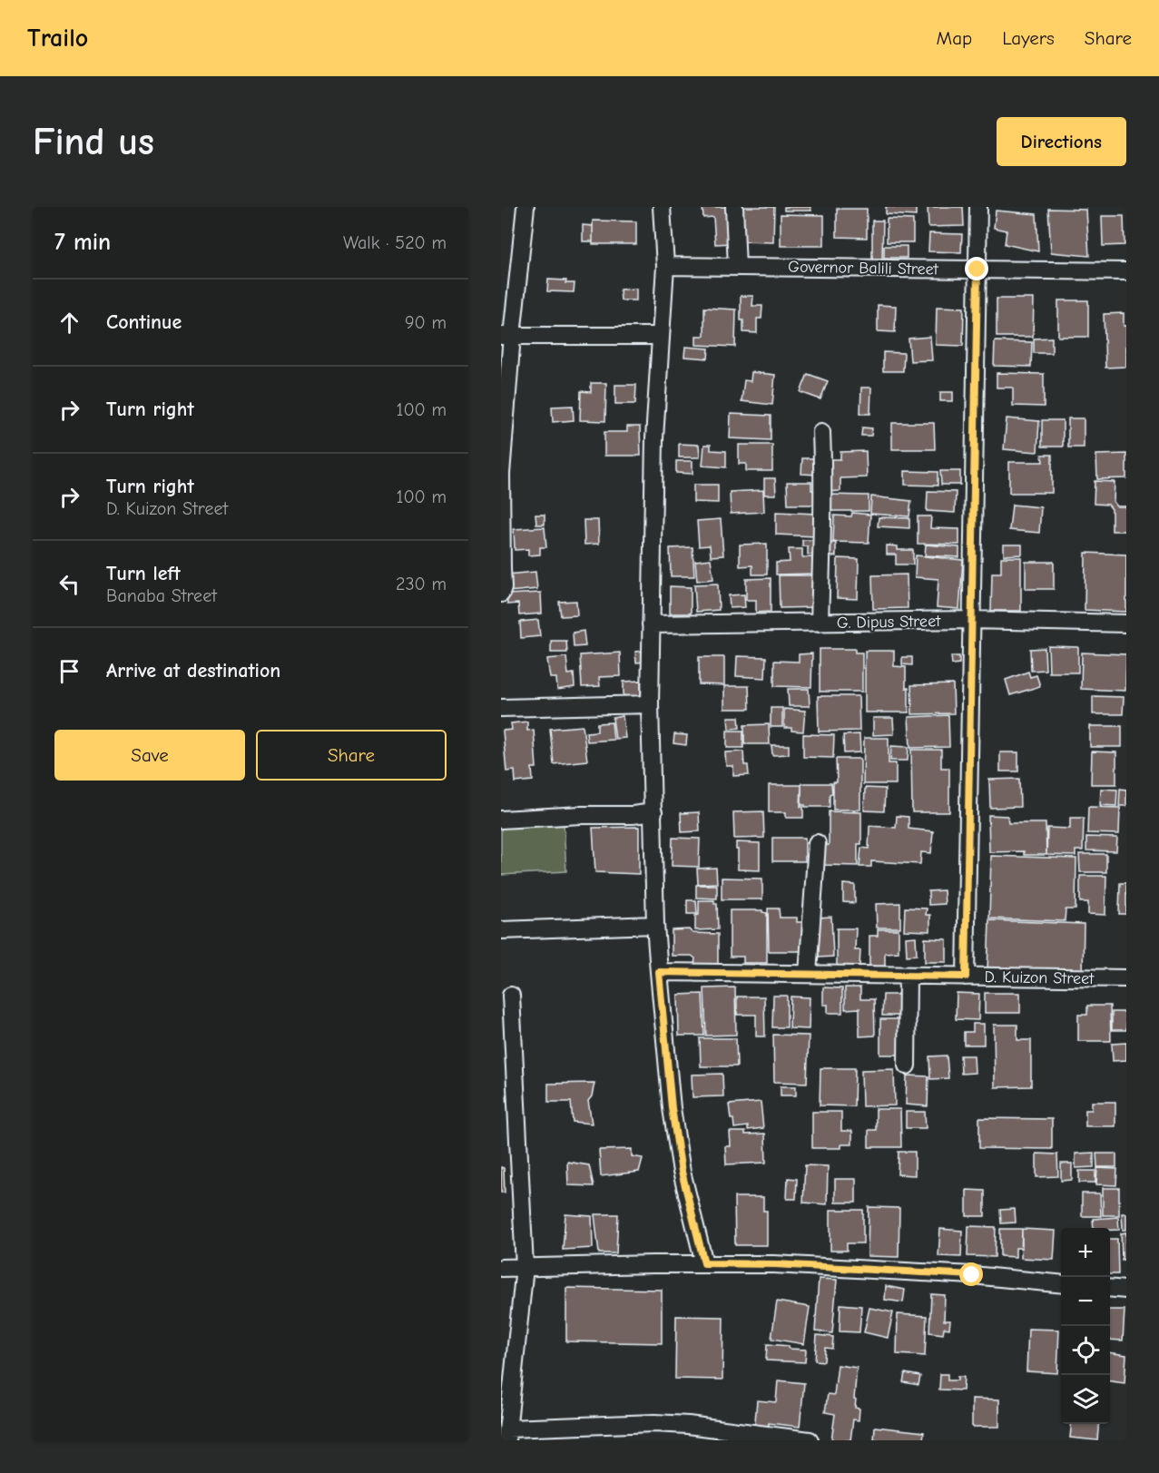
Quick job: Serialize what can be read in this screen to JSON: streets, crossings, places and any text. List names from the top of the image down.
{
  "streets": {
    "street": ["Governor Balili Street", "G. Dipus Street", "D. Kuizon Street"]
  },
  "page": {
    "header": "Trailo",
    "nav": ["Map", "Layers", "Share"],
    "buttons": [
      "Directions",
      ["Save", "Share"]
    ],
    "title": "Find us",
    "heading": ["7 min", "Walk · 520 m"],
    "list": [
      ["Continue", "90 m"],
      ["Turn right", "100 m"],
      ["Turn right", "D. Kuizon Street", "100 m"],
      ["Turn left", "Banaba Street", "230 m"],
      "Arrive at destination"
    ],
    "map_buttons": ["+", "−"]
  }
}
